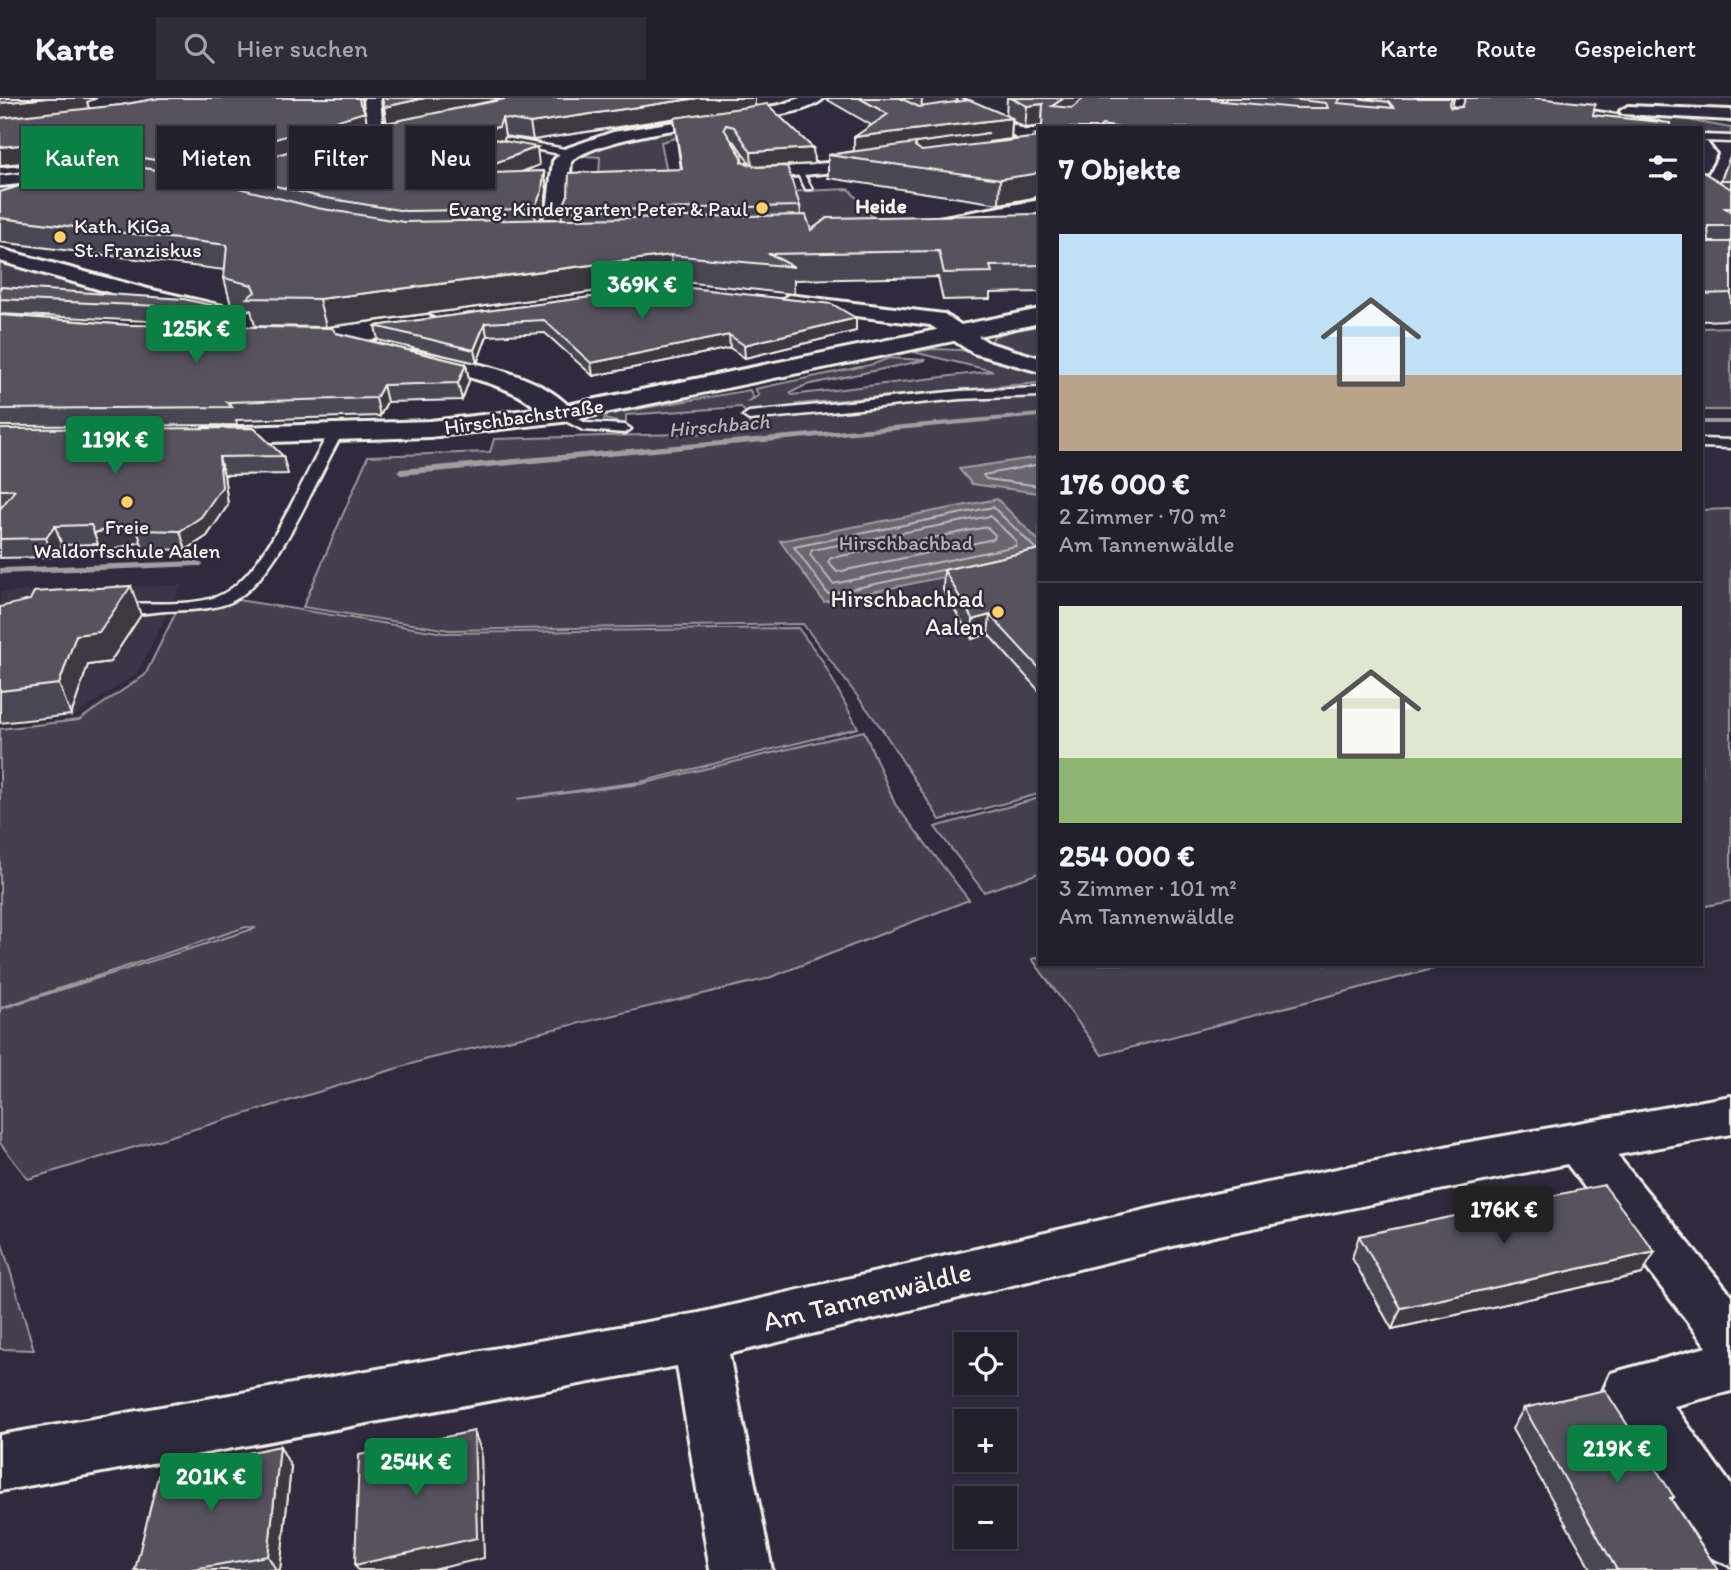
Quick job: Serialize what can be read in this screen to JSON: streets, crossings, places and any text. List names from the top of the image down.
{
  "streets": {
    "street": ["Hirschbachstraße", "Am Tannenwäldle"]
  },
  "districts": ["Heide"],
  "water": ["Hirschbach"],
  "parks": ["Hirschbachbad"],
  "places": [
    "Evang. Kindergarten Peter & Paul",
    "Kath. KiGa St. Franziskus",
    "Freie Waldorfschule Aalen",
    "Hirschbachbad Aalen"
  ],
  "page": {
    "header": "Karte",
    "search": "Hier suchen",
    "nav": ["Karte", "Route", "Gespeichert"],
    "chip": [
      "Kaufen",
      "Mieten",
      "Filter",
      "Neu"
    ],
    "heading": "7 Objekte",
    "list": [
      {
        "name": "176 000 €",
        "note": "2 Zimmer · 70 m² · Am Tannenwäldle"
      },
      {
        "name": "254 000 €",
        "note": "3 Zimmer · 101 m² · Am Tannenwäldle"
      }
    ],
    "price": [
      "369K €",
      "125K €",
      "119K €",
      "176K €",
      "219K €",
      "254K €",
      "201K €"
    ],
    "map_buttons": ["+", "−"]
  }
}
